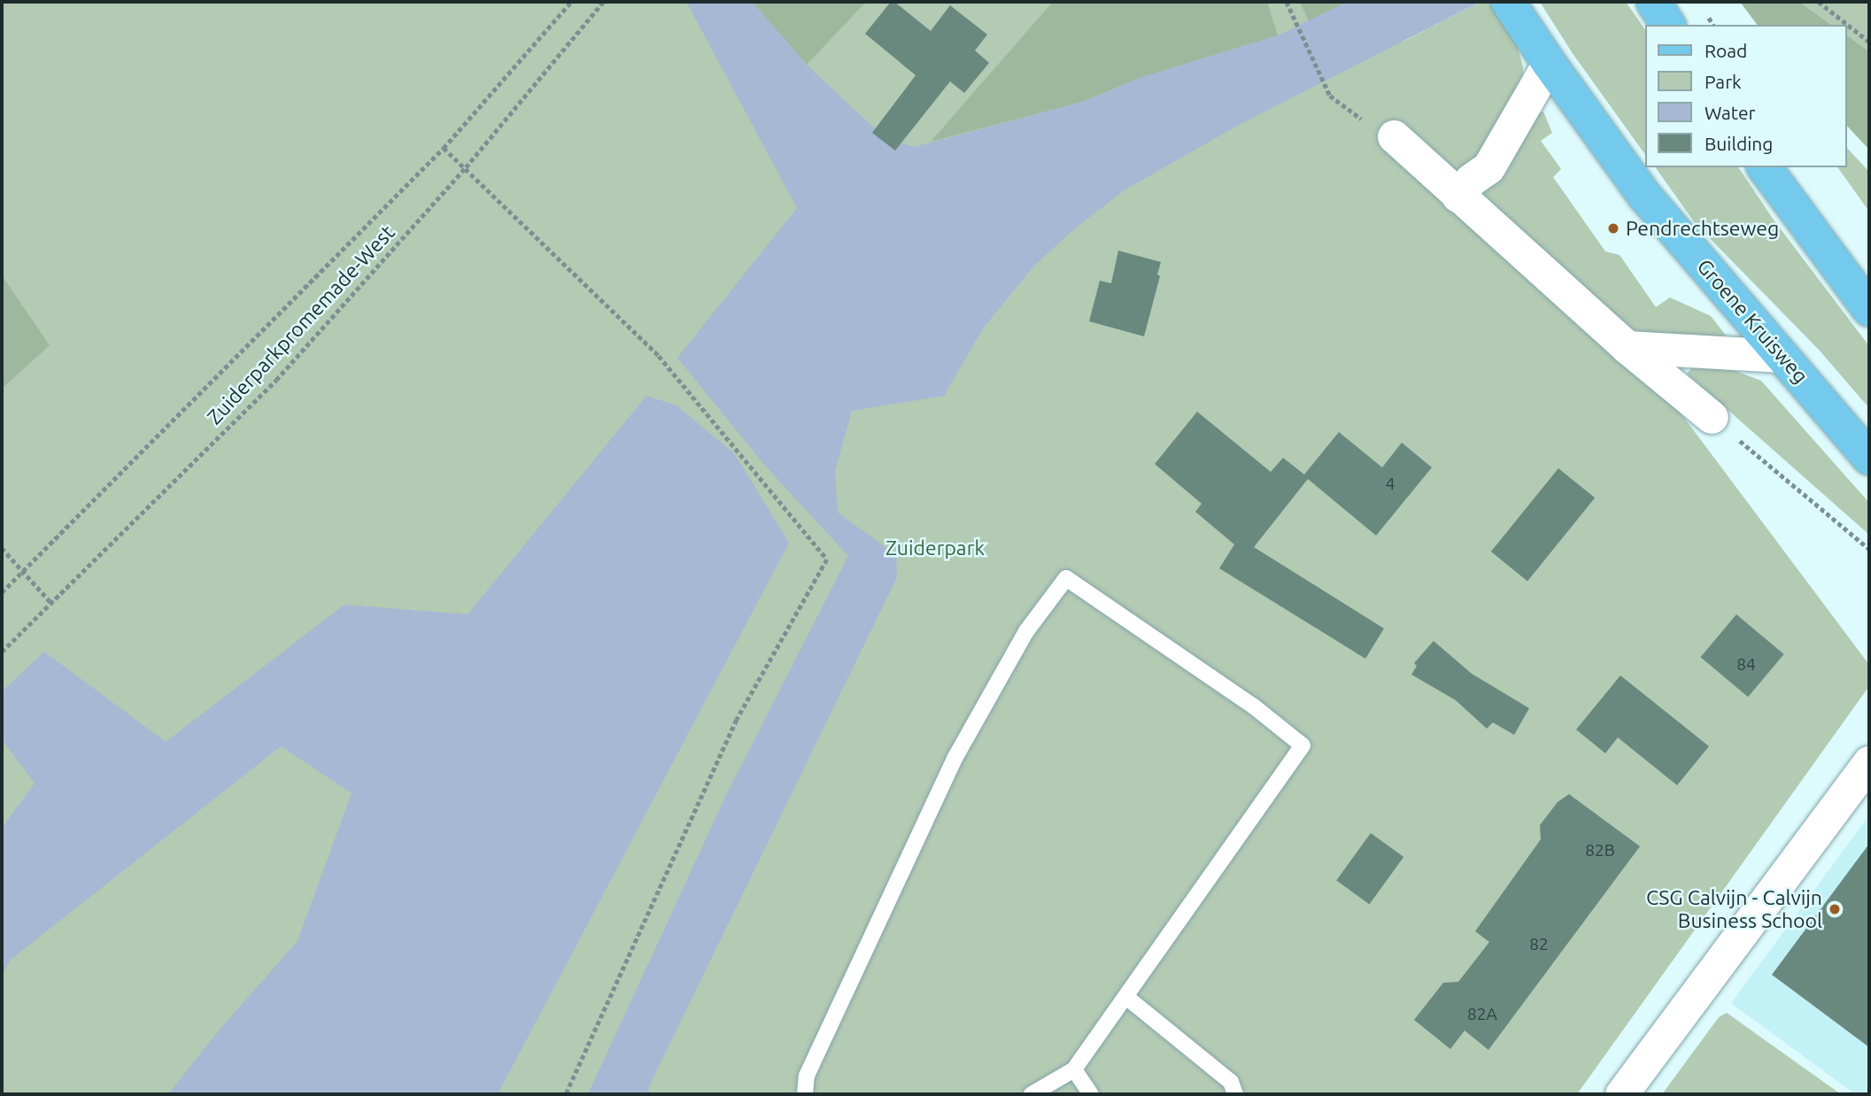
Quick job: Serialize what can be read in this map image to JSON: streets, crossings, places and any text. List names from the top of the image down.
{
  "streets": {
    "main road": ["Groene Kruisweg"],
    "path": ["Zuiderparkpromemade-West"]
  },
  "parks": ["Zuiderpark"],
  "places": ["Pendrechtseweg", "CSG Calvijn - Calvijn Business School"],
  "house_numbers": [
    "4",
    "84",
    "82B",
    "82",
    "82A"
  ],
  "legend": [
    "Road",
    "Park",
    "Water",
    "Building"
  ]
}
